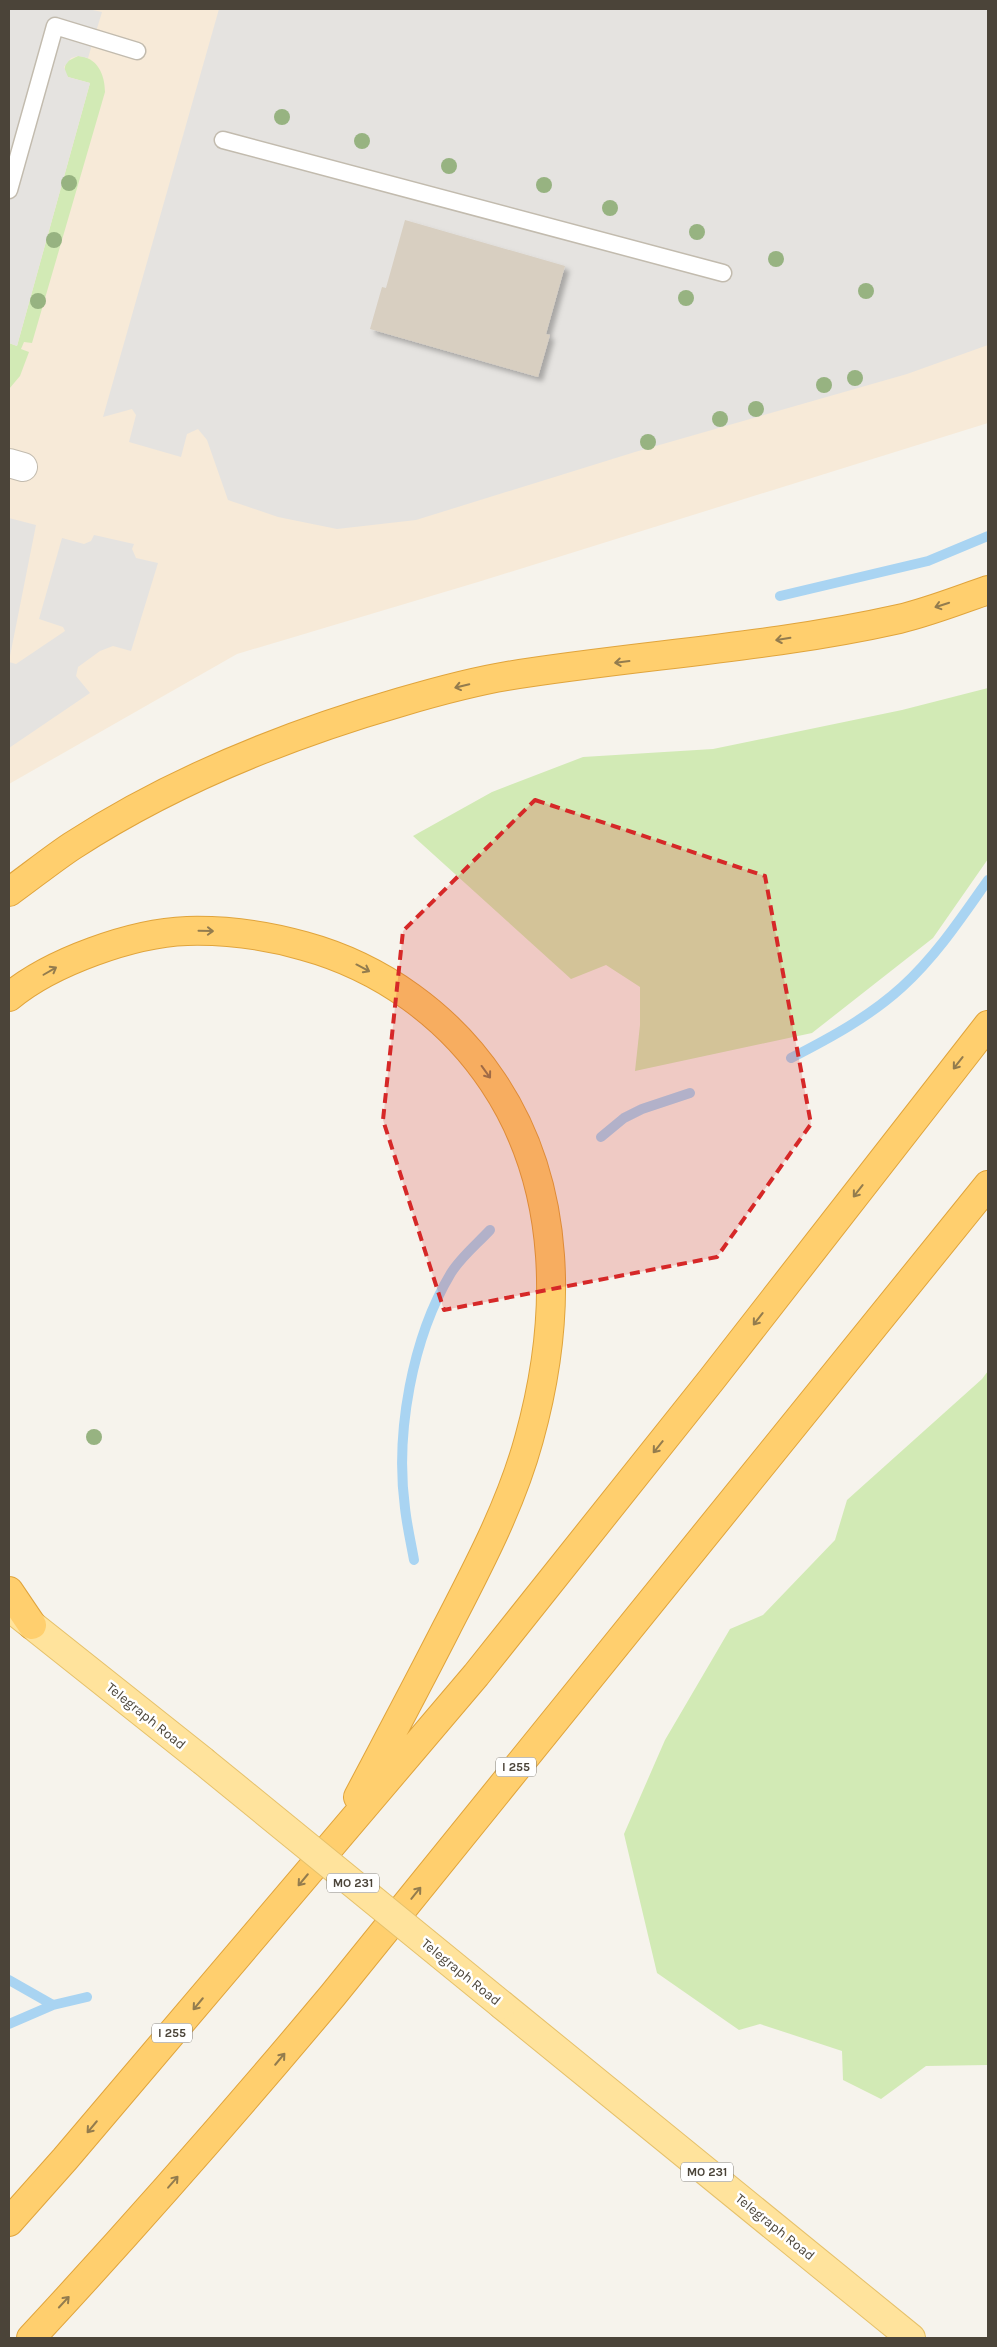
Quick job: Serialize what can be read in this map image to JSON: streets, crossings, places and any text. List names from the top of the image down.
{
  "streets": {
    "highway": ["I 255"],
    "main road": ["Telegraph Road", "MO 231"]
  }
}
